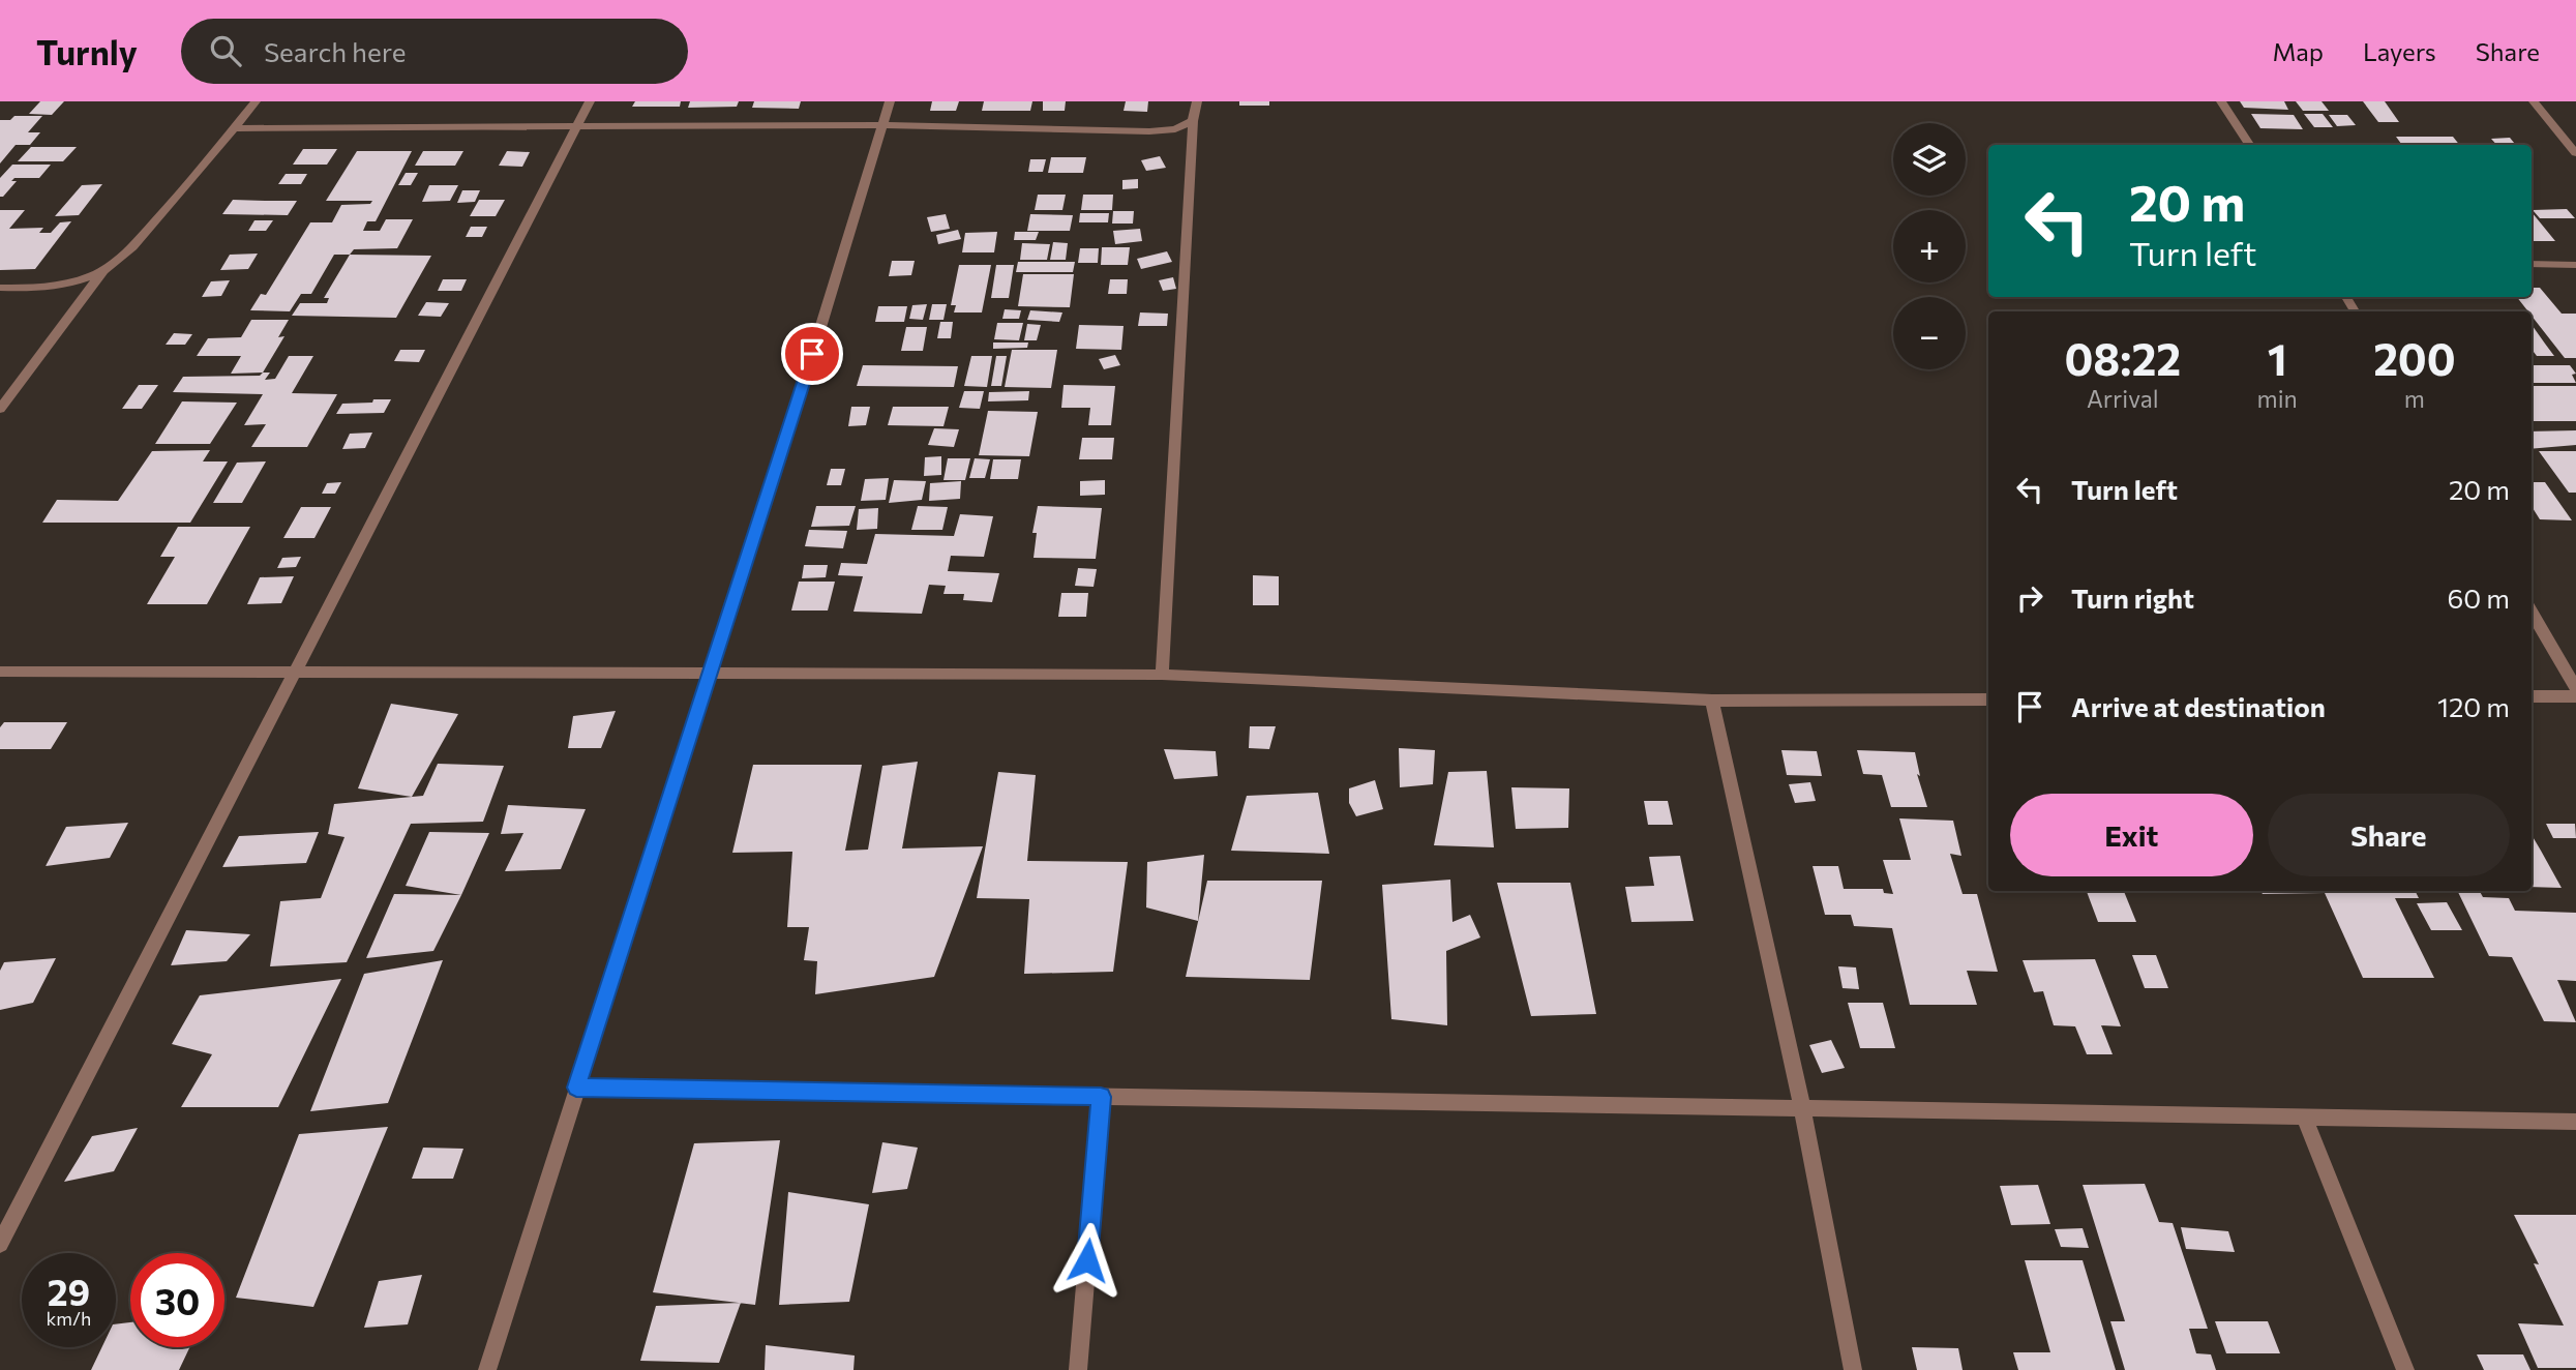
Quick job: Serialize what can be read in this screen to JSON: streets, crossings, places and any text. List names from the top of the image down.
{
  "page": {
    "header": "Turnly",
    "search": "Search here",
    "nav": ["Map", "Layers", "Share"],
    "map_buttons": ["+", "−"],
    "turn": ["20 m", "Turn left"],
    "eta": [
      "08:22",
      "Arrival",
      "1",
      "min",
      "200",
      "m"
    ],
    "list": [
      {
        "name": "Turn left",
        "value": "20 m"
      },
      {
        "name": "Turn right",
        "value": "60 m"
      },
      {
        "name": "Arrive at destination",
        "value": "120 m"
      }
    ],
    "buttons": ["Exit", "Share"],
    "speed": "29 km/h",
    "limit": "30"
  }
}
